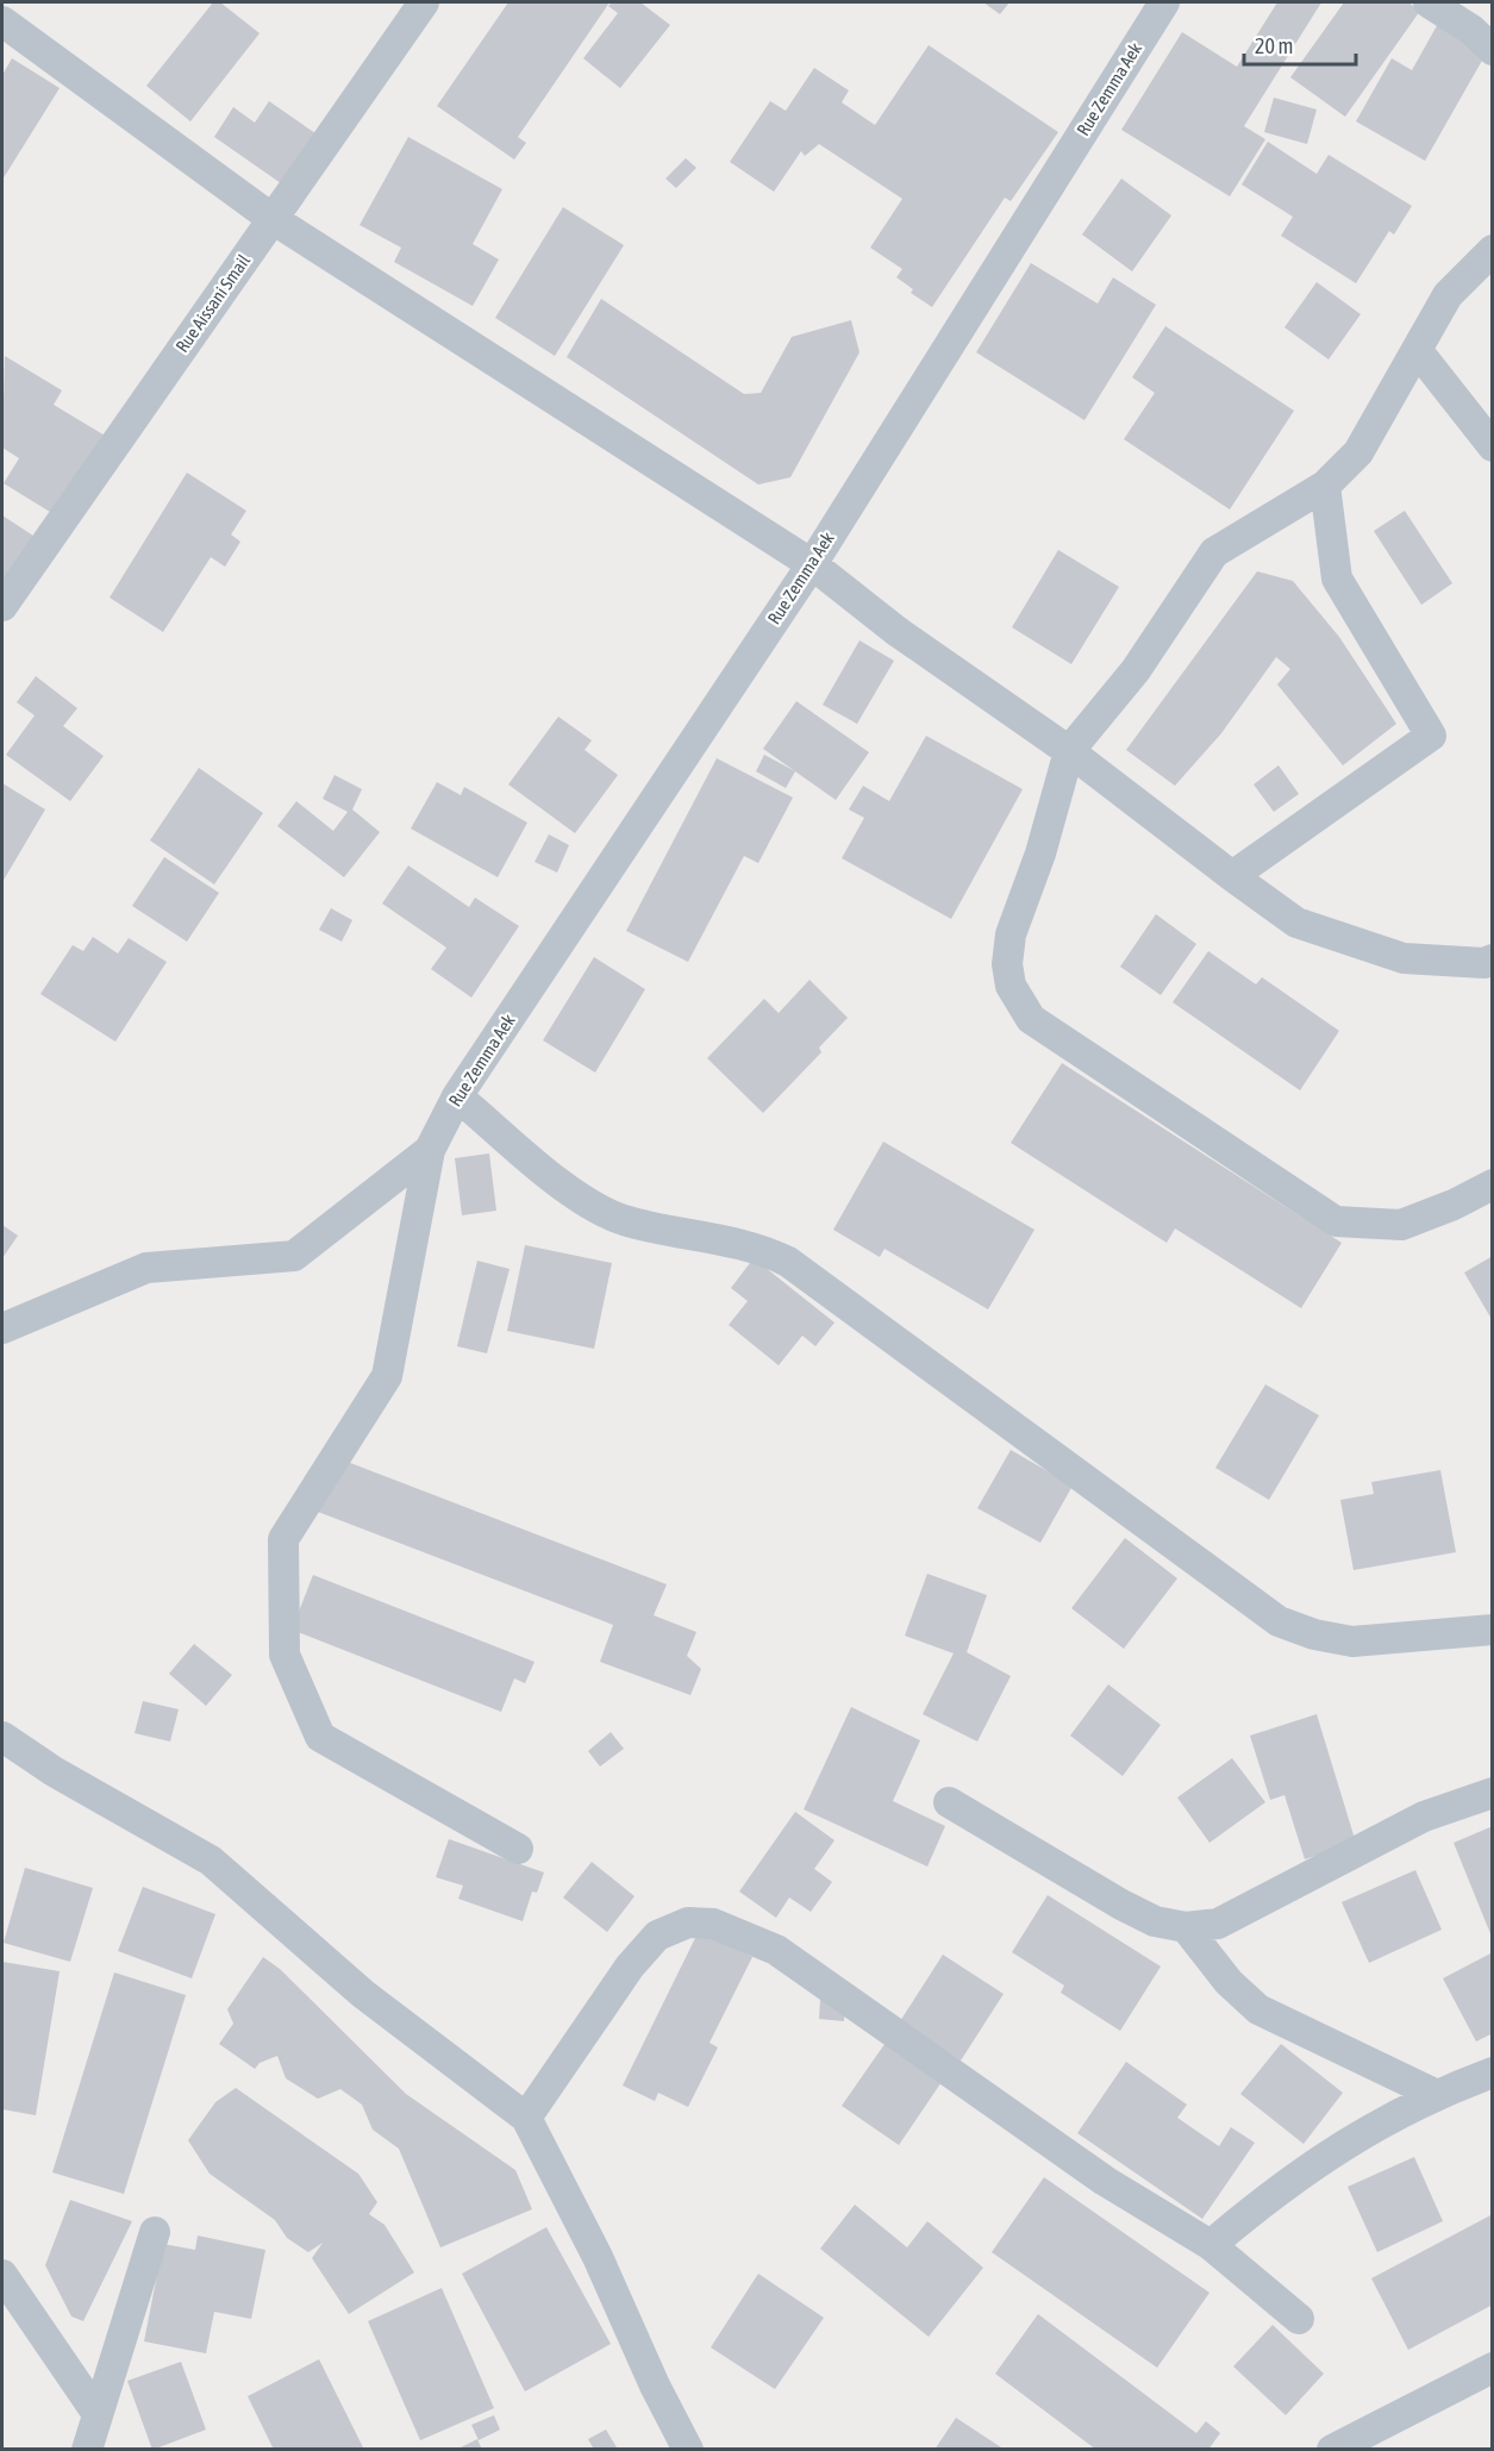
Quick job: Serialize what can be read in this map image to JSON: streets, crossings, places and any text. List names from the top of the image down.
{
  "streets": {
    "street": ["Rue Zemma Aek", "Rue Aissani Smail"]
  },
  "scale_bar": "20 m"
}
